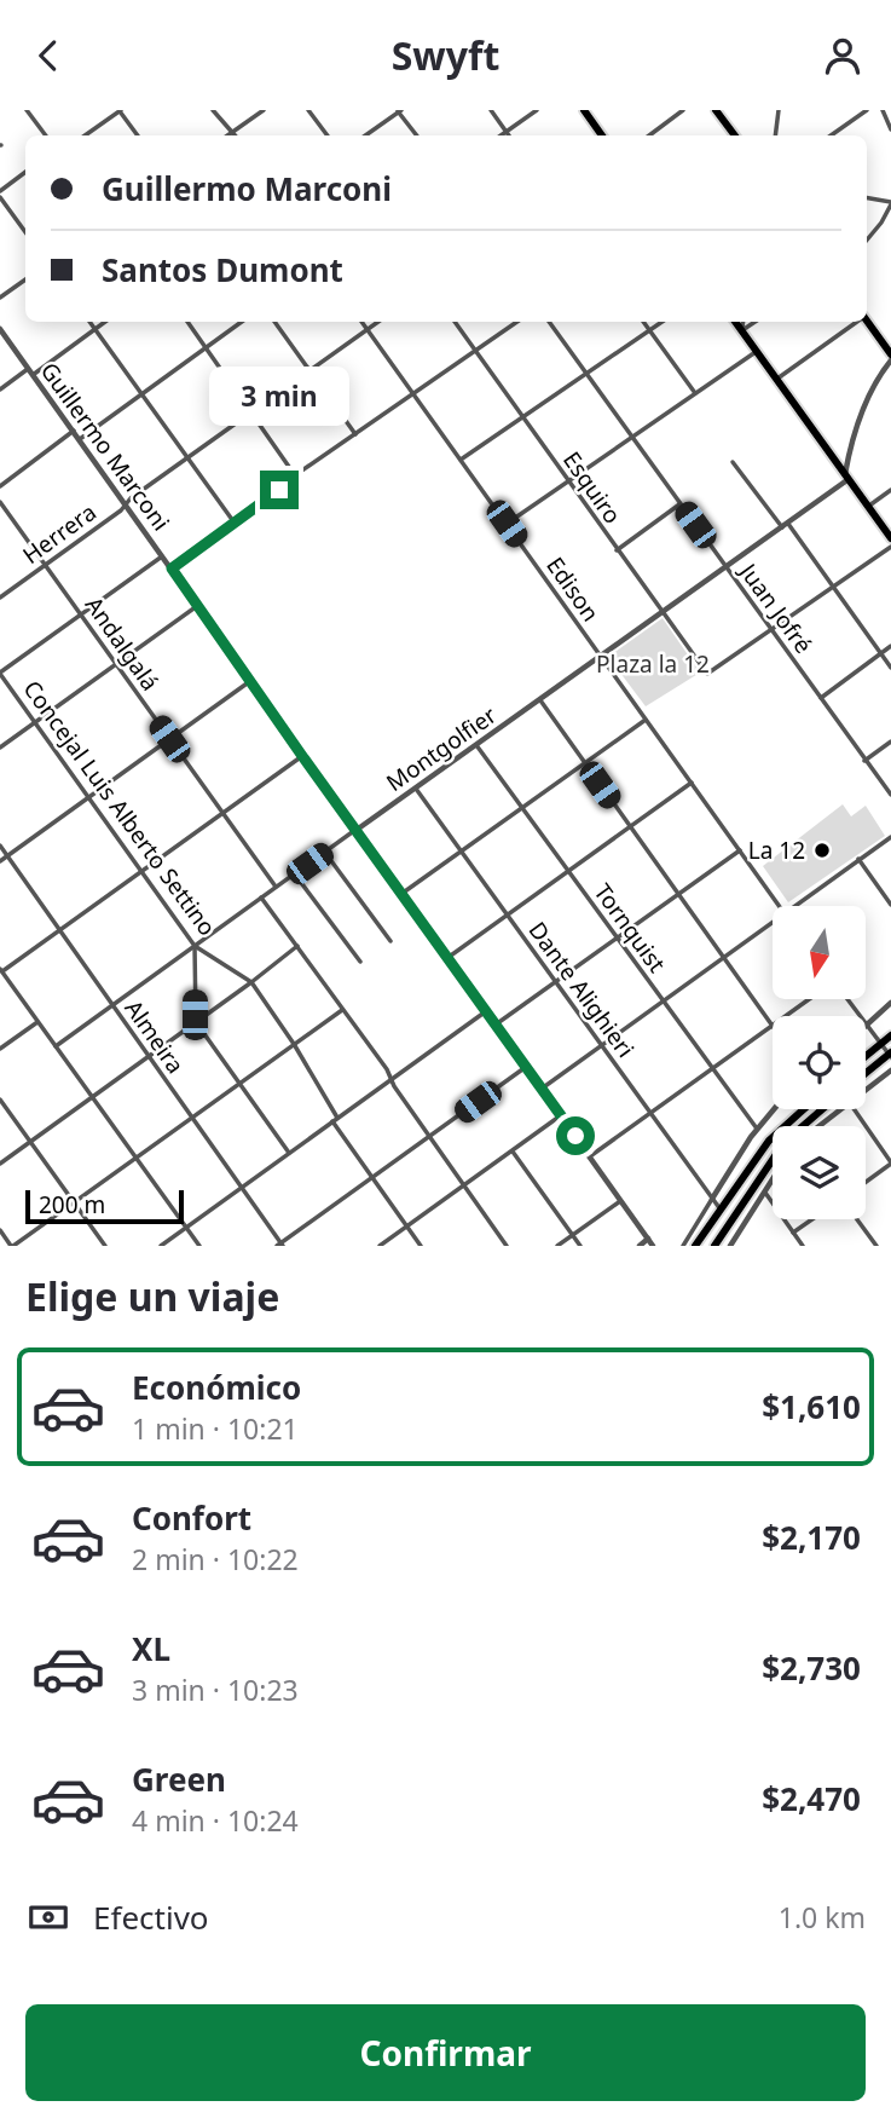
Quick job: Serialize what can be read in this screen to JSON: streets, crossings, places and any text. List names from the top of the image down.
{
  "streets": {
    "street": [
      "Guillermo Marconi",
      "Esquiro",
      "Herrera",
      "Edison",
      "Juan Jofré",
      "Andalgalá",
      "Montgolfier",
      "Concejal Luis Alberto Settino",
      "Tornquist",
      "Dante Alighieri",
      "Almeira"
    ]
  },
  "crossings": [
    ["Guillermo Marconi", "Herrera"],
    ["Guillermo Marconi", "Montgolfier"],
    ["Esquiro", "Juan Jofré"],
    ["Esquiro", "Montgolfier"],
    ["Herrera", "Edison"],
    ["Herrera", "Andalgalá"],
    ["Edison", "Montgolfier"],
    ["Juan Jofré", "Montgolfier"],
    ["Andalgalá", "Montgolfier"],
    ["Montgolfier", "Concejal Luis Alberto Settino"],
    ["Montgolfier", "Tornquist"],
    ["Montgolfier", "Dante Alighieri"],
    ["Montgolfier", "Almeira"]
  ],
  "parks": ["Plaza la 12"],
  "places": ["La 12"],
  "scale_bar": "200 m",
  "north": "bottom",
  "page": {
    "header": "Swyft",
    "banner": ["Guillermo Marconi", "Santos Dumont"],
    "bubble": "3 min",
    "scale": "200 m",
    "heading": "Elige un viaje",
    "list": [
      {
        "name": "Económico",
        "note": "1 min · 10:21",
        "value": "$1,610"
      },
      {
        "name": "Confort",
        "note": "2 min · 10:22",
        "value": "$2,170"
      },
      {
        "name": "XL",
        "note": "3 min · 10:23",
        "value": "$2,730"
      },
      {
        "name": "Green",
        "note": "4 min · 10:24",
        "value": "$2,470"
      }
    ],
    "pay": ["Efectivo", "1.0 km"],
    "buttons": "Confirmar"
  }
}
